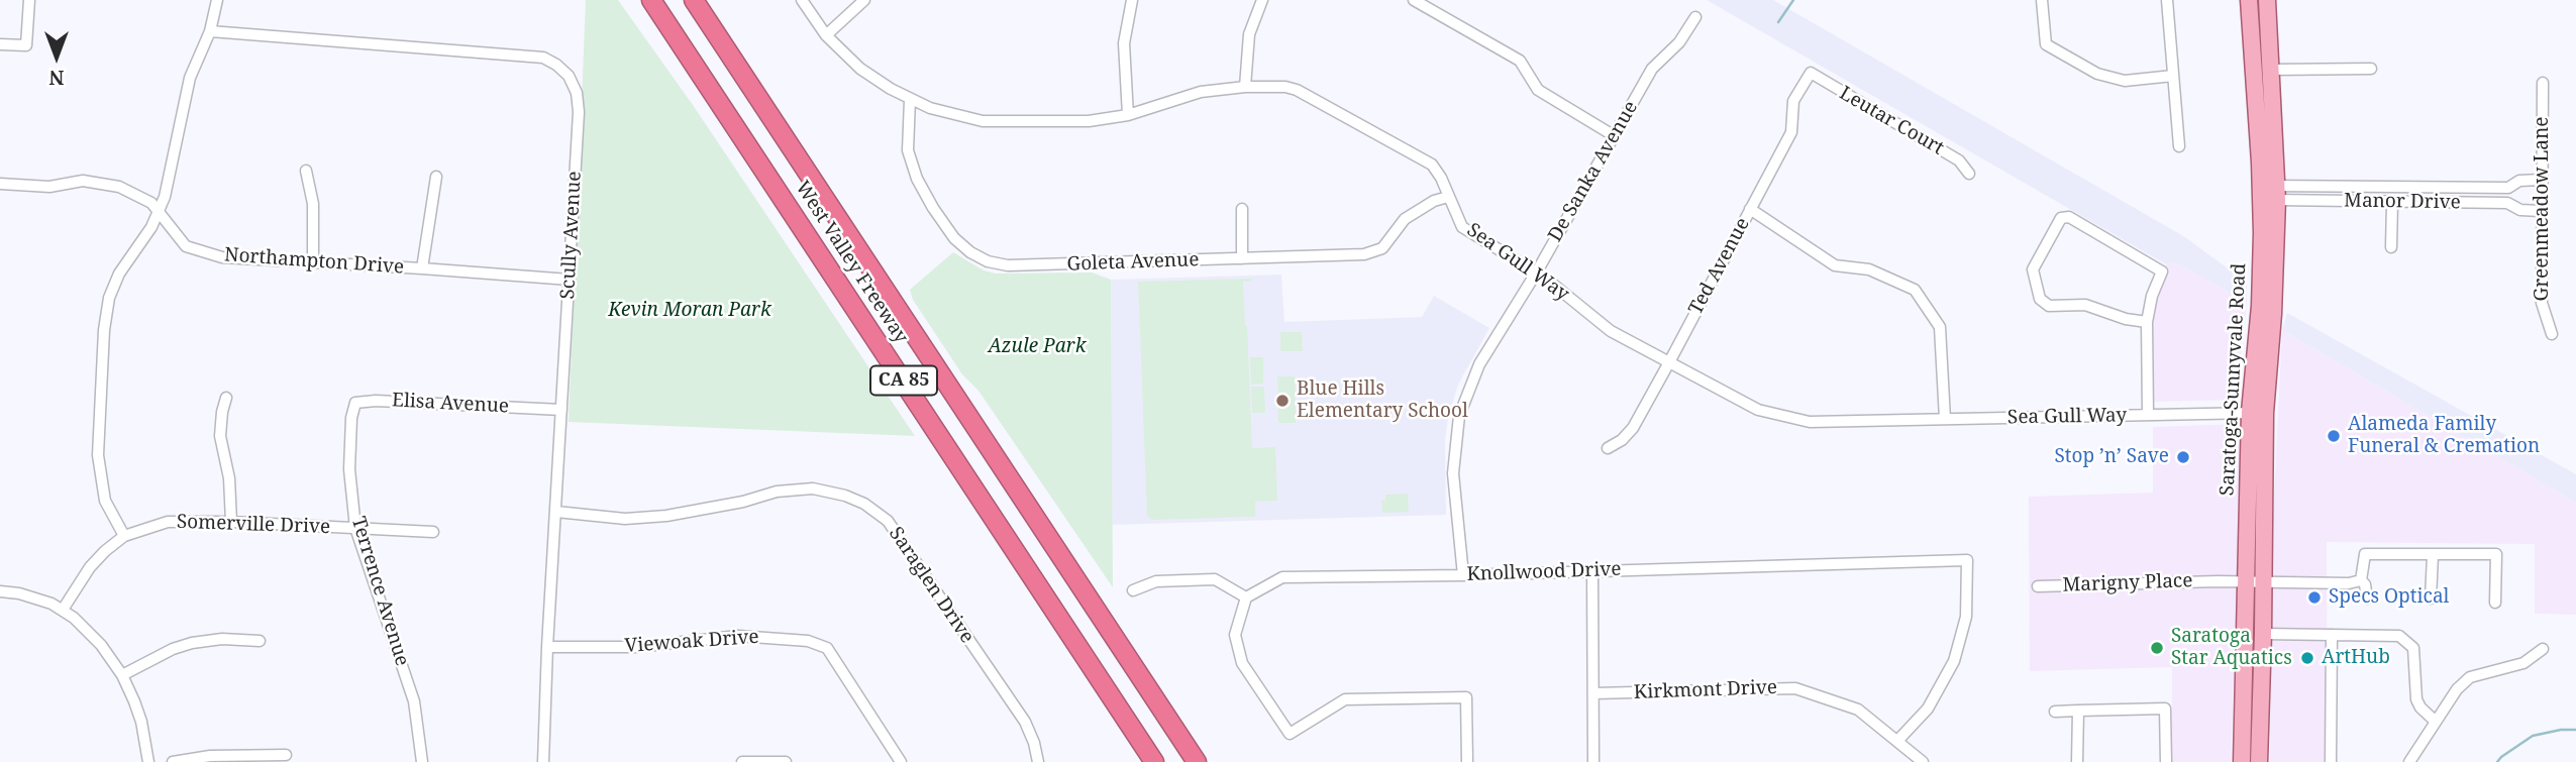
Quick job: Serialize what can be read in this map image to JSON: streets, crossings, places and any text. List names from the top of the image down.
{
  "streets": {
    "highway": ["West Valley Freeway", "CA 85"],
    "main road": ["Saratoga-Sunnyvale Road"],
    "street": [
      "Leutar Court",
      "De Sanka Avenue",
      "Manor Drive",
      "Greenmeadow Lane",
      "Scully Avenue",
      "Northampton Drive",
      "Goleta Avenue",
      "Sea Gull Way",
      "Ted Avenue",
      "Elisa Avenue",
      "Somerville Drive",
      "Knollwood Drive",
      "Marigny Place",
      "Saraglen Drive",
      "Terrence Avenue",
      "Viewoak Drive",
      "Kirkmont Drive"
    ]
  },
  "crossings": [
    ["Leutar Court", "Ted Avenue"],
    ["De Sanka Avenue", "Sea Gull Way"],
    ["De Sanka Avenue", "Knollwood Drive"],
    ["Manor Drive", "Greenmeadow Lane"],
    ["Manor Drive", "Saratoga-Sunnyvale Road"],
    ["Scully Avenue", "Northampton Drive"],
    ["Scully Avenue", "Elisa Avenue"],
    ["Scully Avenue", "Saraglen Drive"],
    ["Scully Avenue", "Viewoak Drive"],
    ["Goleta Avenue", "Sea Gull Way"],
    ["Sea Gull Way", "Ted Avenue"],
    ["Sea Gull Way", "Saratoga-Sunnyvale Road"],
    ["Saratoga-Sunnyvale Road", "Marigny Place"],
    ["Elisa Avenue", "Terrence Avenue"],
    ["Somerville Drive", "Terrence Avenue"],
    ["Knollwood Drive", "Kirkmont Drive"]
  ],
  "parks": ["Kevin Moran Park", "Azule Park"],
  "places": [
    "Blue Hills Elementary School",
    "Alameda Family Funeral & Cremation",
    "Stop ’n’ Save",
    "Specs Optical",
    "Saratoga Star Aquatics",
    "ArtHub"
  ],
  "north": "bottom"
}
